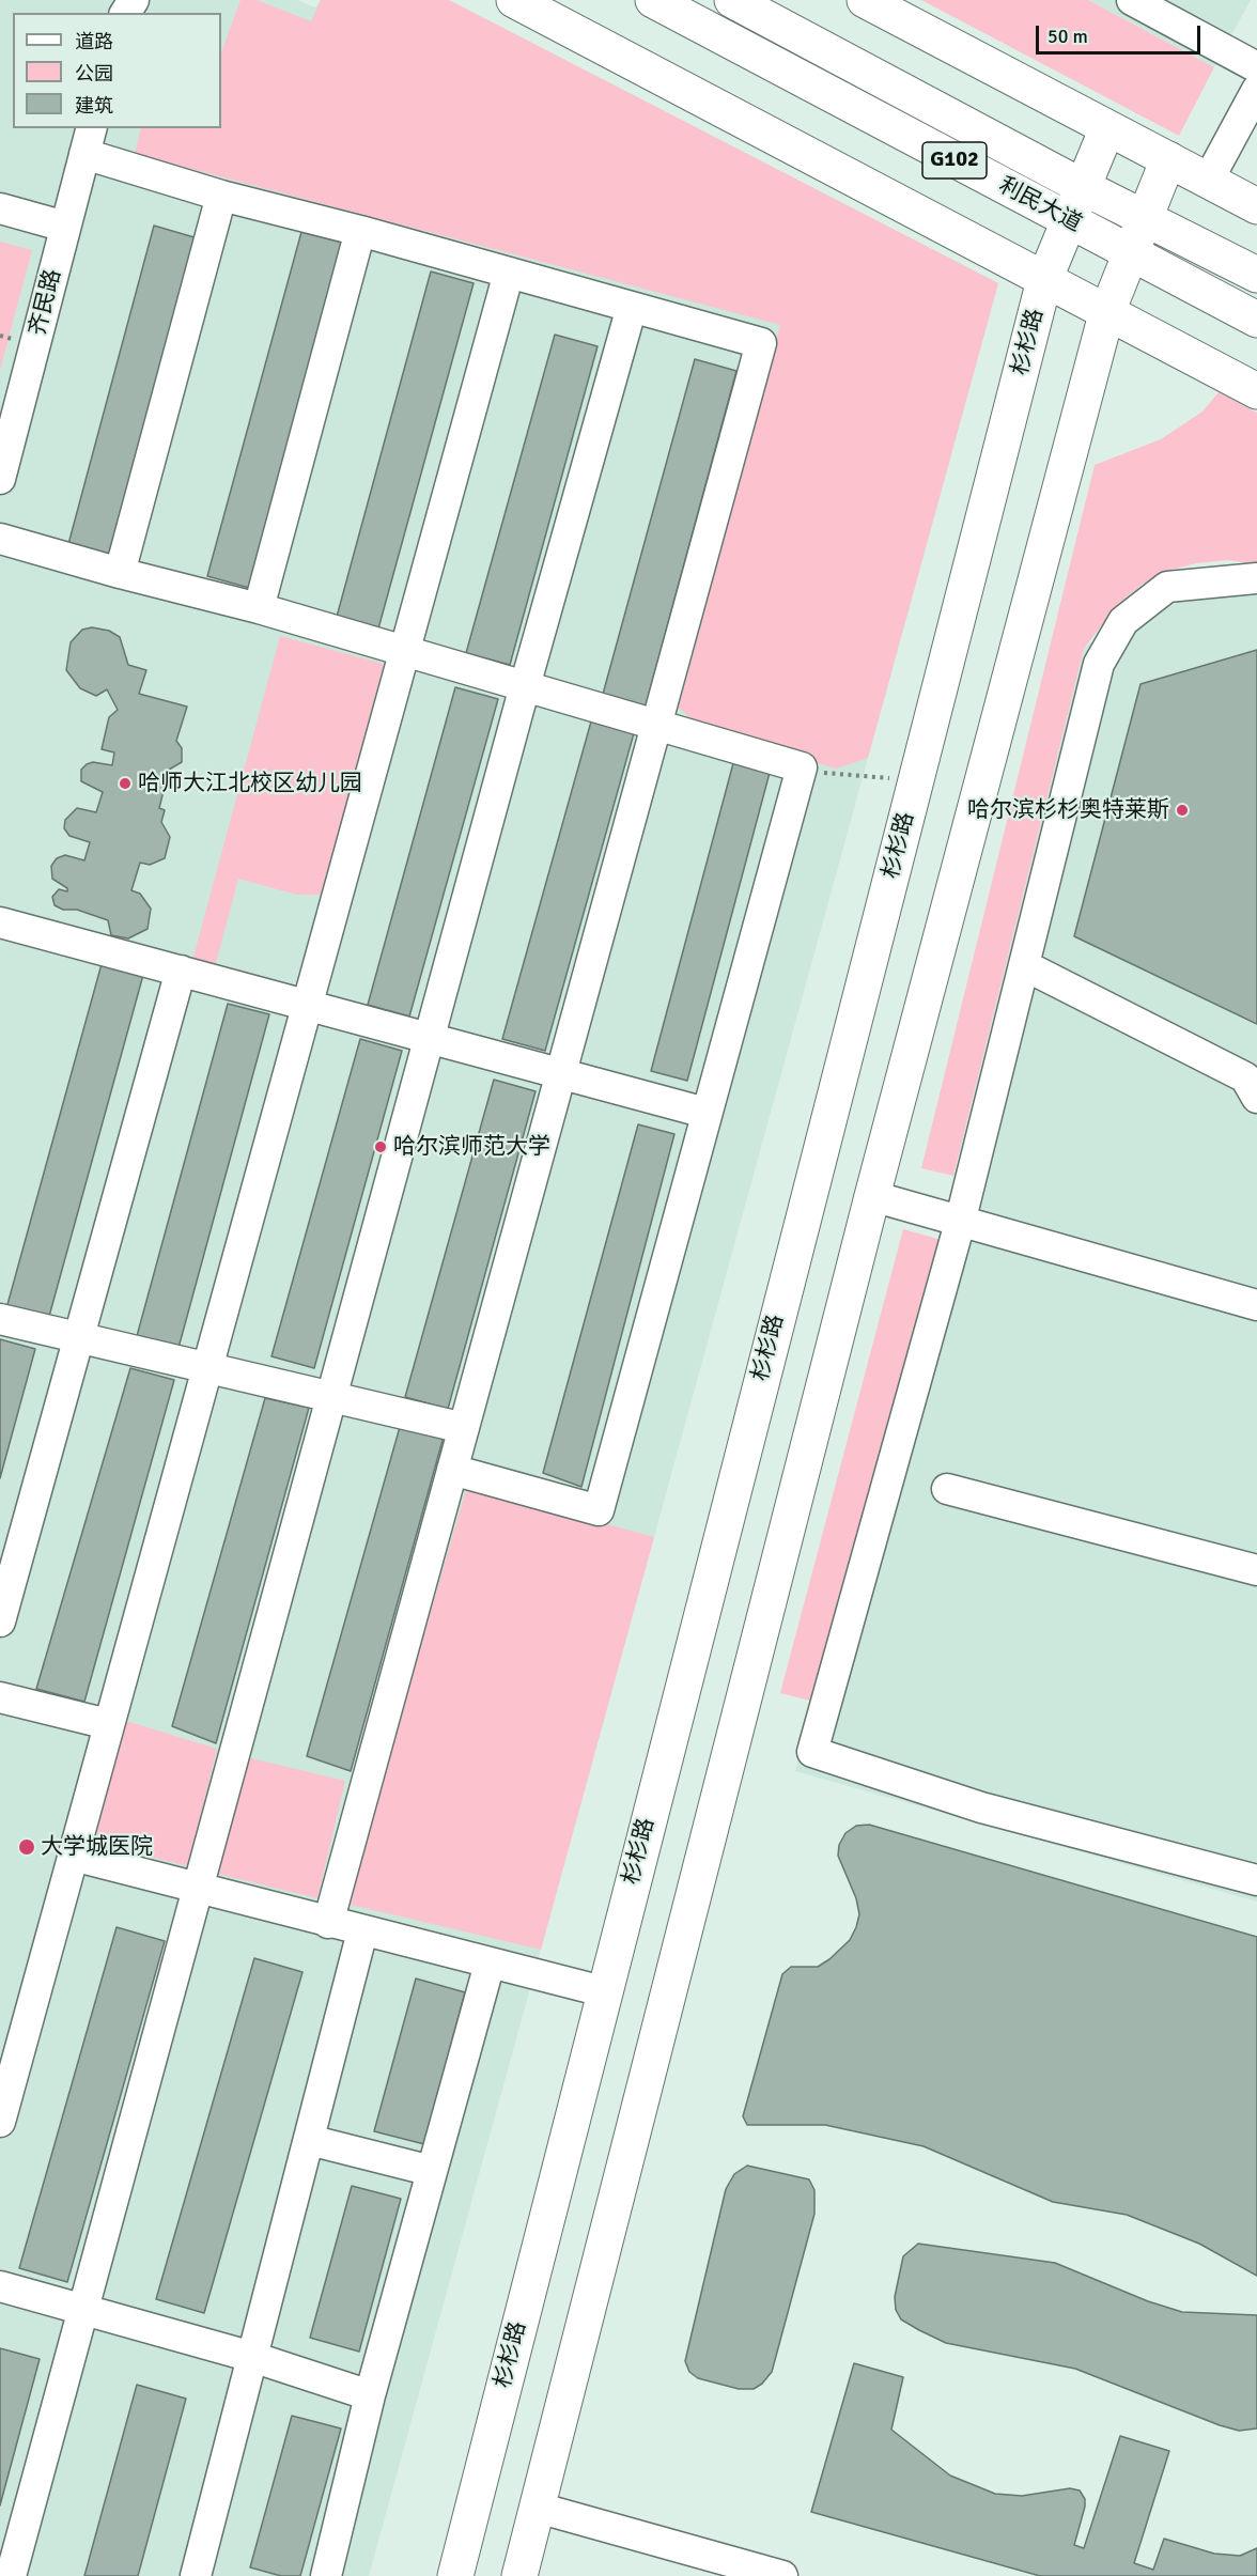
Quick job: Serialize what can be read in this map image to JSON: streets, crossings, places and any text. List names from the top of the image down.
{
  "streets": {
    "main road": ["G102", "利民大道", "杉杉路"],
    "street": ["齐民路"]
  },
  "crossings": [
    ["利民大道", "杉杉路"]
  ],
  "places": [
    "哈师大江北校区幼儿园",
    "哈尔滨杉杉奥特莱斯",
    "哈尔滨师范大学",
    "大学城医院"
  ],
  "legend": ["道路", "公园", "建筑"],
  "scale_bar": "50 m"
}
